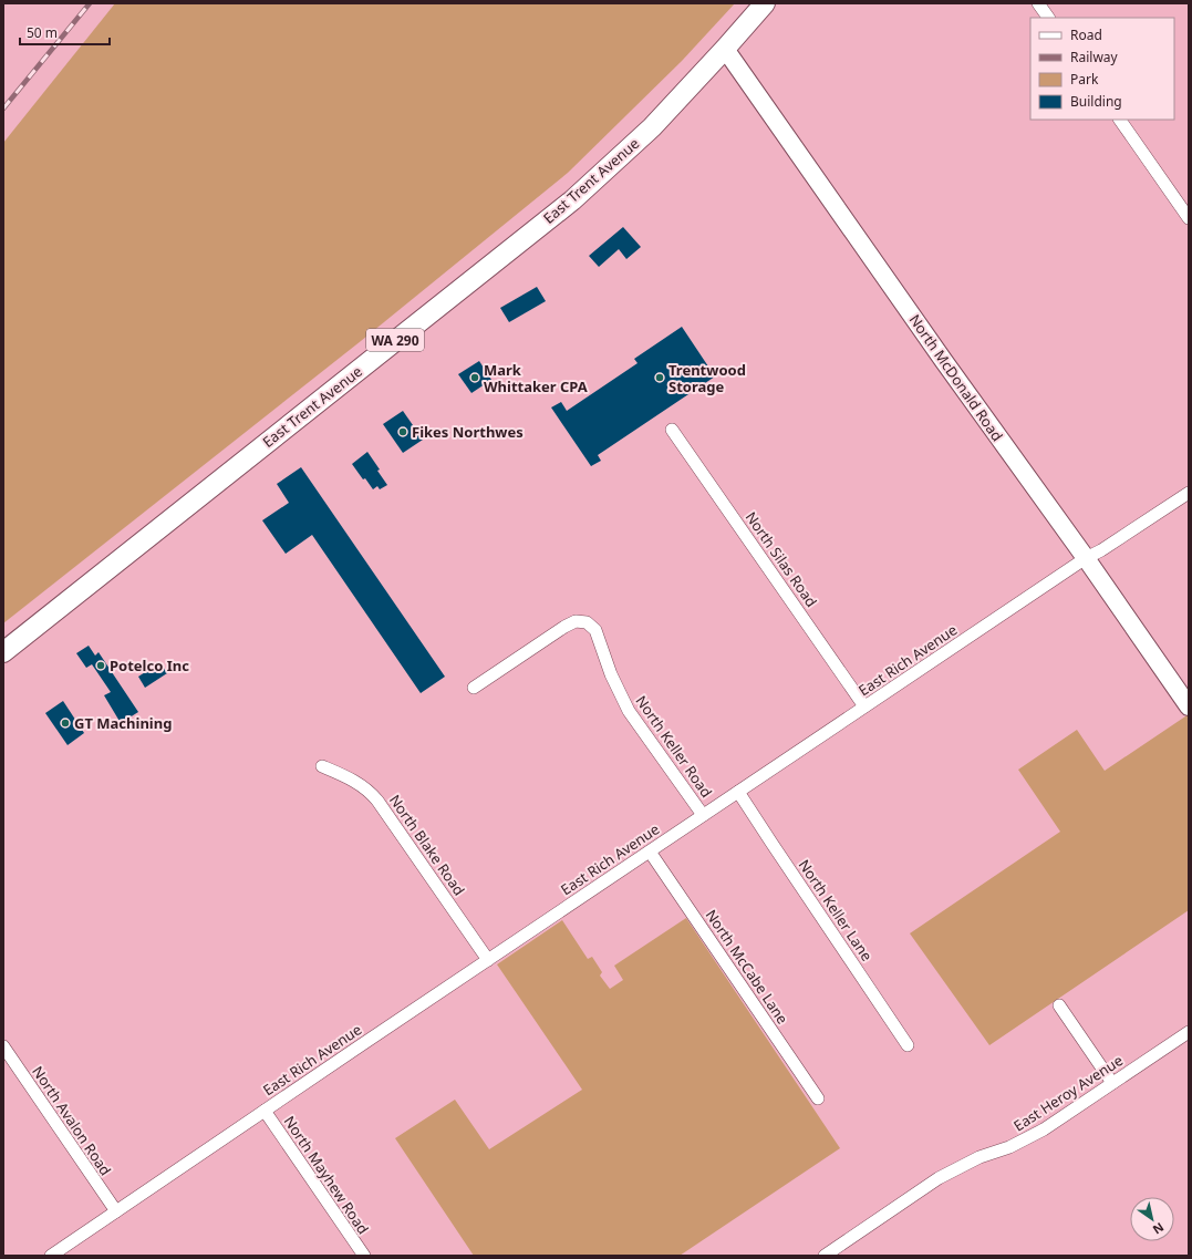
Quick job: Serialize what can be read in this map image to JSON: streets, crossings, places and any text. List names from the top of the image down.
{
  "streets": {
    "main road": ["East Trent Avenue", "WA 290"],
    "street": [
      "North McDonald Road",
      "North Silas Road",
      "East Rich Avenue",
      "North Keller Road",
      "North Blake Road",
      "North Keller Lane",
      "North McCabe Lane",
      "East Heroy Avenue",
      "North Avalon Road",
      "North Mayhew Road"
    ]
  },
  "crossings": [
    ["East Trent Avenue", "North McDonald Road"],
    ["North McDonald Road", "East Rich Avenue"],
    ["North Silas Road", "East Rich Avenue"],
    ["East Rich Avenue", "North Keller Road"],
    ["East Rich Avenue", "North Blake Road"],
    ["East Rich Avenue", "North Keller Lane"],
    ["East Rich Avenue", "North McCabe Lane"],
    ["East Rich Avenue", "North Avalon Road"],
    ["East Rich Avenue", "North Mayhew Road"]
  ],
  "places": [
    "Mark Whittaker CPA",
    "Trentwood Storage",
    "Fikes Northwes",
    "Potelco Inc",
    "GT Machining"
  ],
  "legend": [
    "Road",
    "Railway",
    "Park",
    "Building"
  ],
  "scale_bar": "50 m",
  "north": "bottom right"
}
